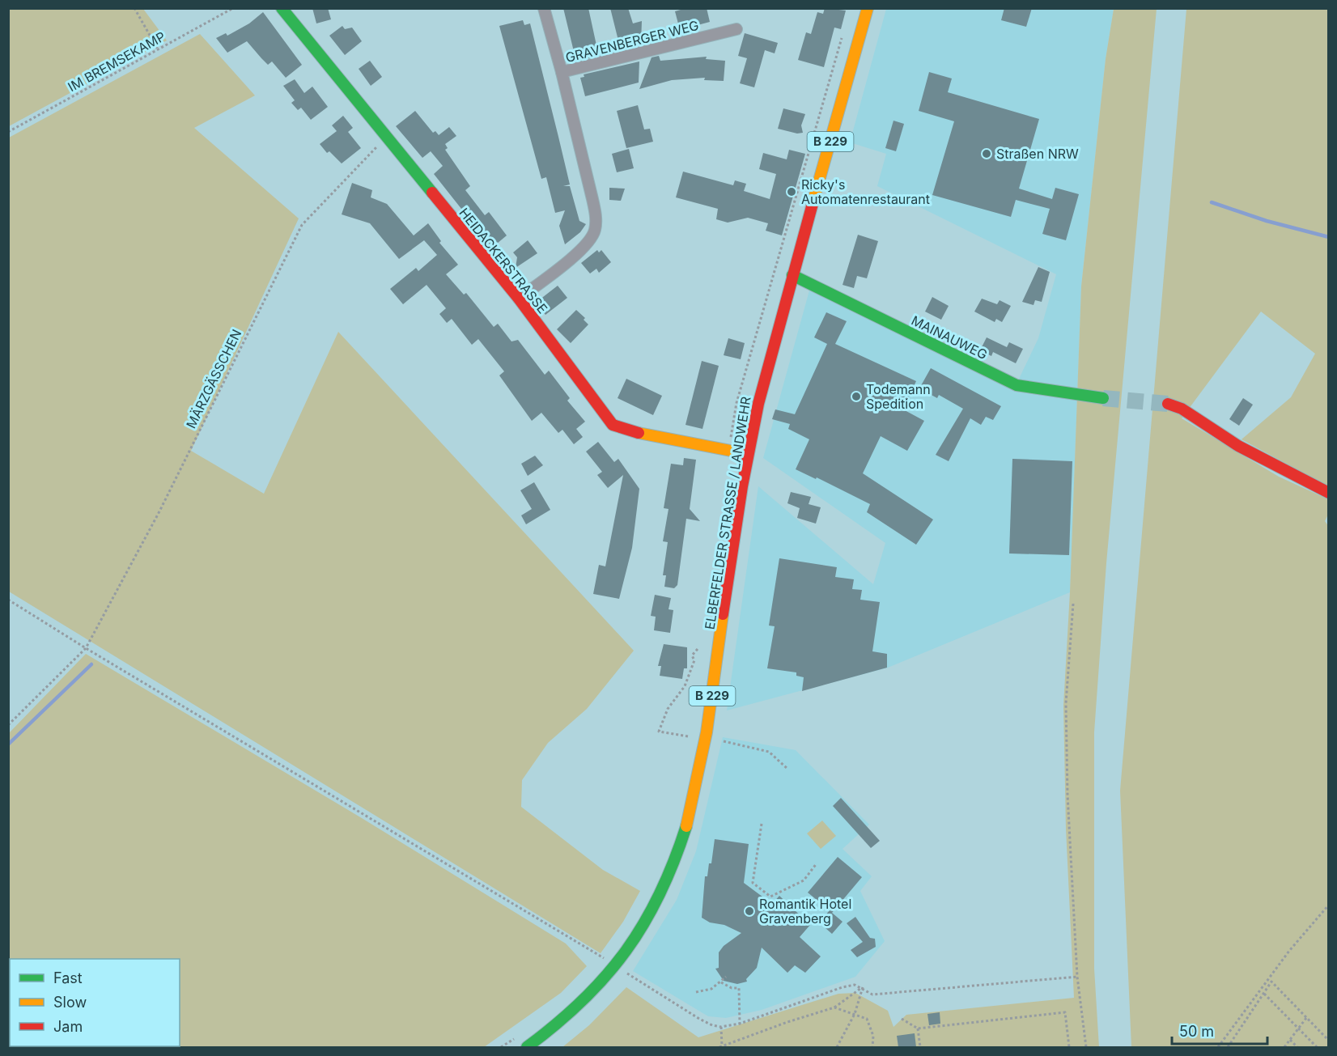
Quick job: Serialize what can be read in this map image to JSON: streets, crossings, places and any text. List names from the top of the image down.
{
  "streets": {
    "street": [
      "GRAVENBERGER WEG",
      "B 229",
      "HEIDACKERSTRASSE",
      "MAINAUWEG",
      "ELBERFELDER STRASSE / LANDWEHR"
    ],
    "path": ["IM BREMSEKAMP", "MÄRZGÄSSCHEN"]
  },
  "crossings": [
    ["GRAVENBERGER WEG", "HEIDACKERSTRASSE"],
    ["B 229", "ELBERFELDER STRASSE / LANDWEHR"],
    ["HEIDACKERSTRASSE", "MÄRZGÄSSCHEN"],
    ["HEIDACKERSTRASSE", "ELBERFELDER STRASSE / LANDWEHR"],
    ["MAINAUWEG", "ELBERFELDER STRASSE / LANDWEHR"]
  ],
  "places": [
    "Straßen NRW",
    "Ricky's Automatenrestaurant",
    "Todemann Spedition",
    "Romantik Hotel Gravenberg"
  ],
  "legend": ["Fast", "Slow", "Jam"],
  "scale_bar": "50 m"
}
